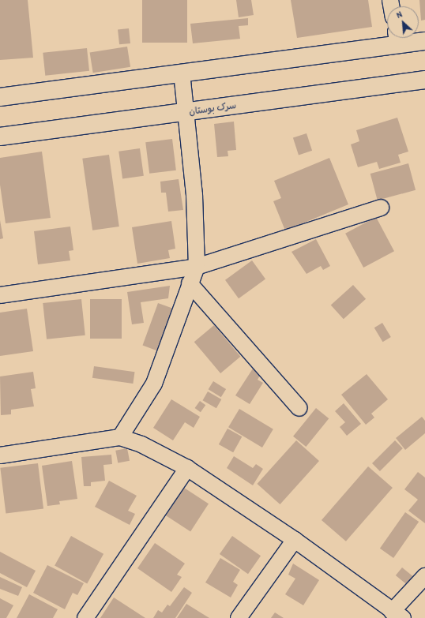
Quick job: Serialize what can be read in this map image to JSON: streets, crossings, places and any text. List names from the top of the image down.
{
  "streets": {
    "street": ["سرک بوستان"]
  },
  "north": "top left"
}
